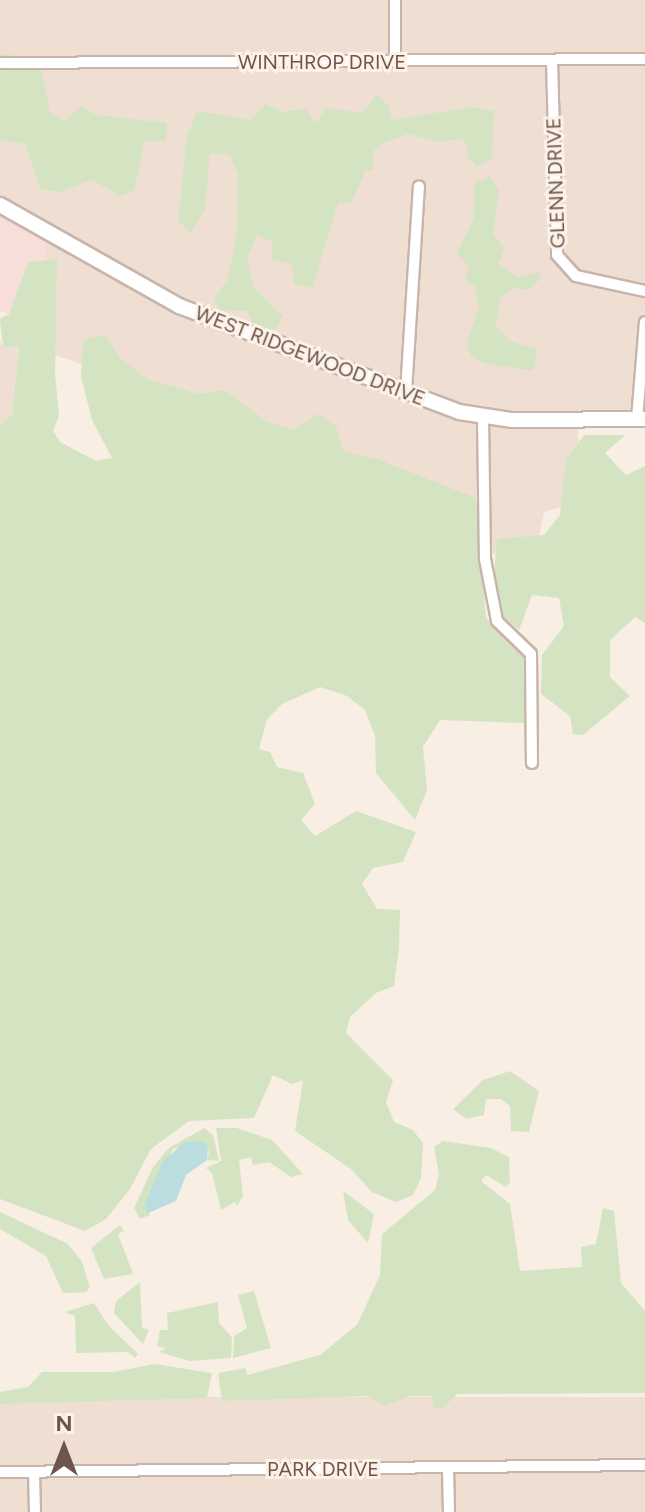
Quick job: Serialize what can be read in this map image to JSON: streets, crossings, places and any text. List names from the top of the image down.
{
  "streets": {
    "street": [
      "WINTHROP DRIVE",
      "GLENN DRIVE",
      "WEST RIDGEWOOD DRIVE",
      "PARK DRIVE"
    ]
  },
  "crossings": [
    ["WINTHROP DRIVE", "GLENN DRIVE"]
  ],
  "north": "top"
}
